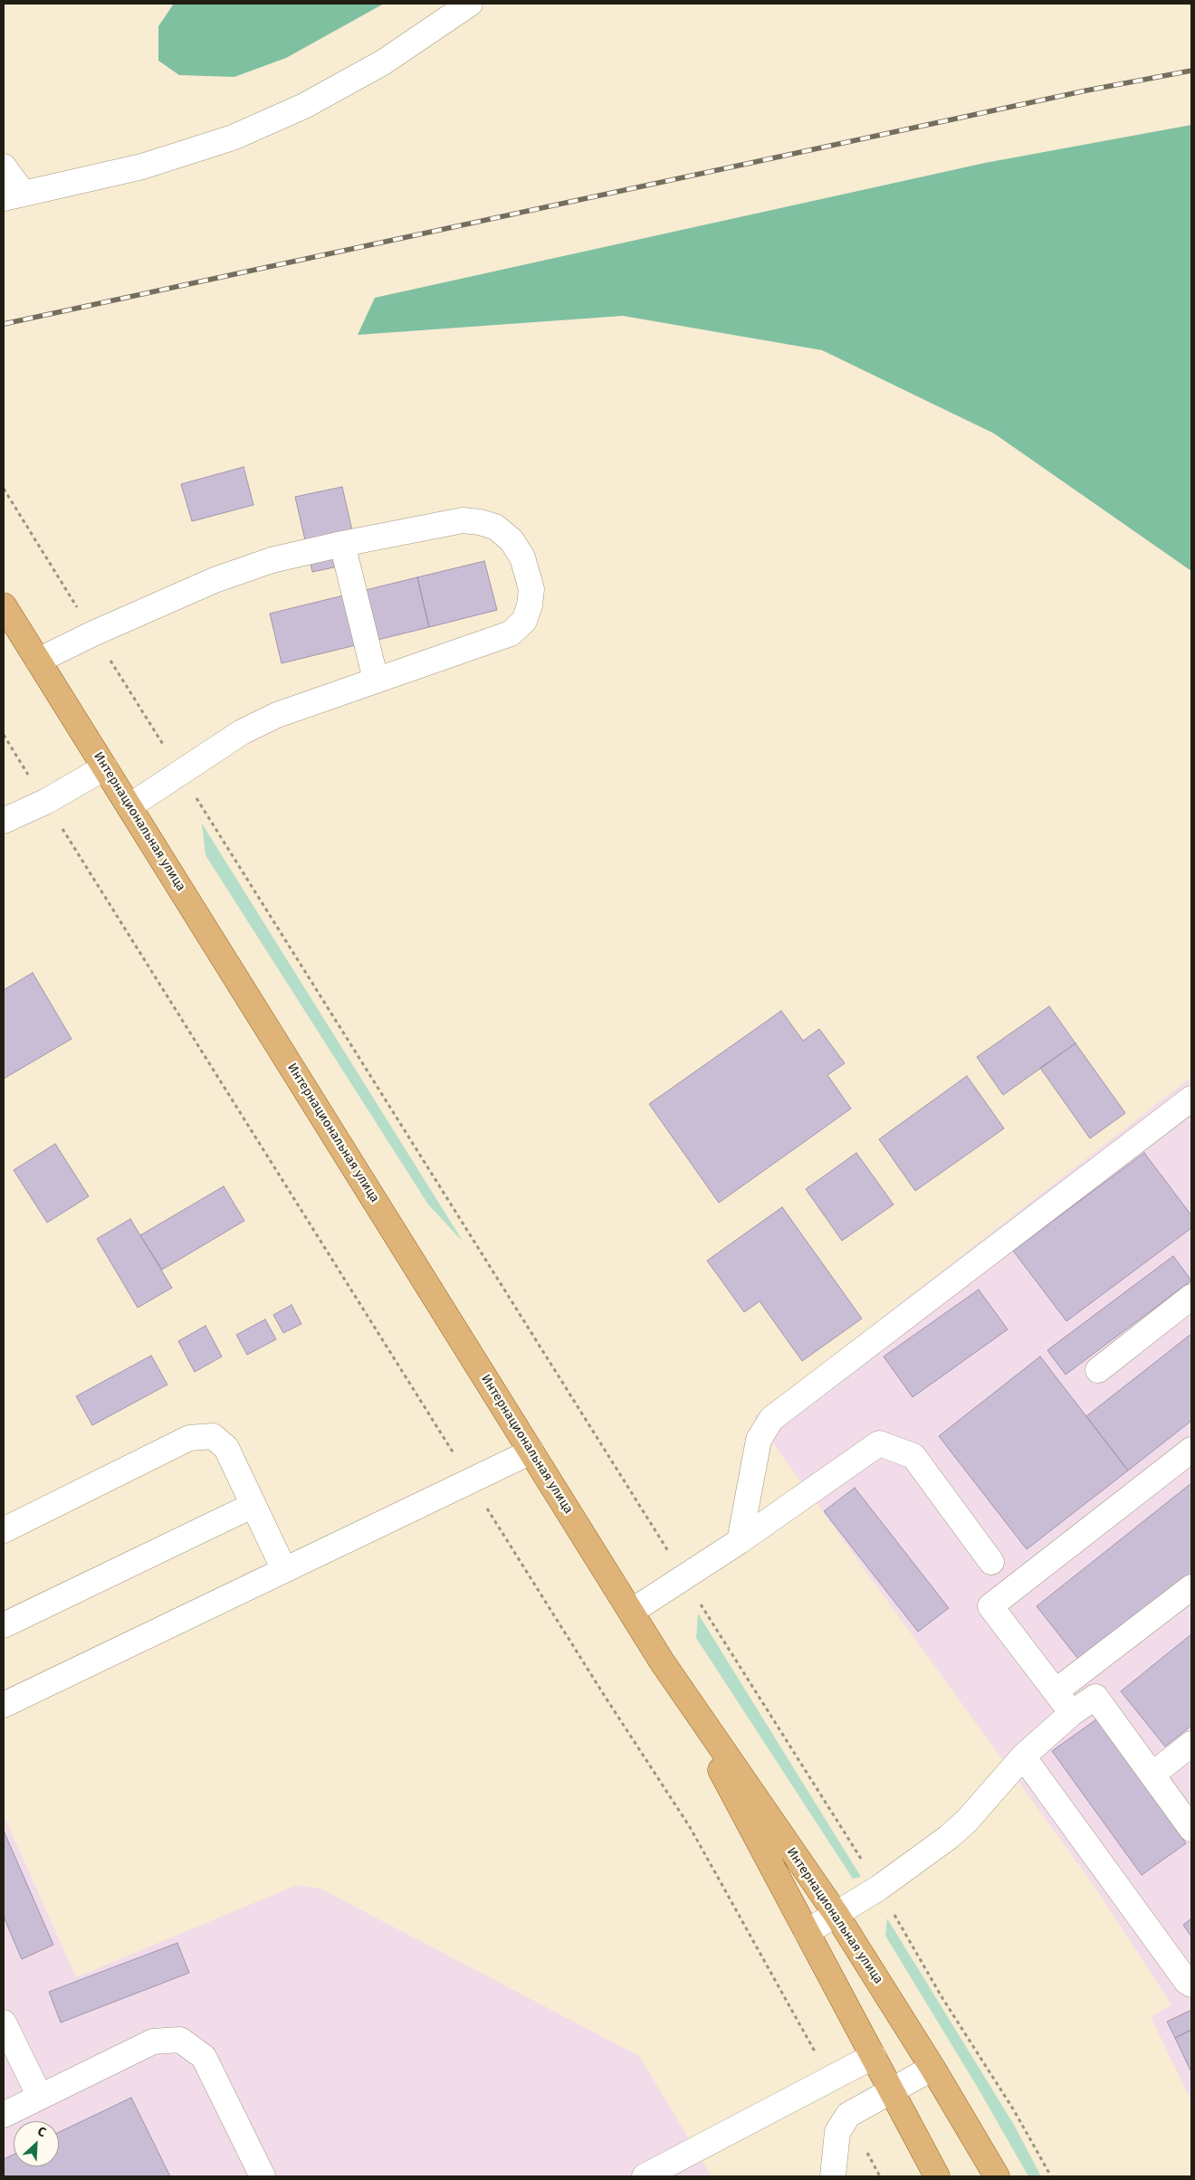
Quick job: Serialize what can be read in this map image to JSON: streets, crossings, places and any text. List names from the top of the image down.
{
  "streets": {
    "main road": ["Интернациональная улица"]
  },
  "north": "top right"
}
